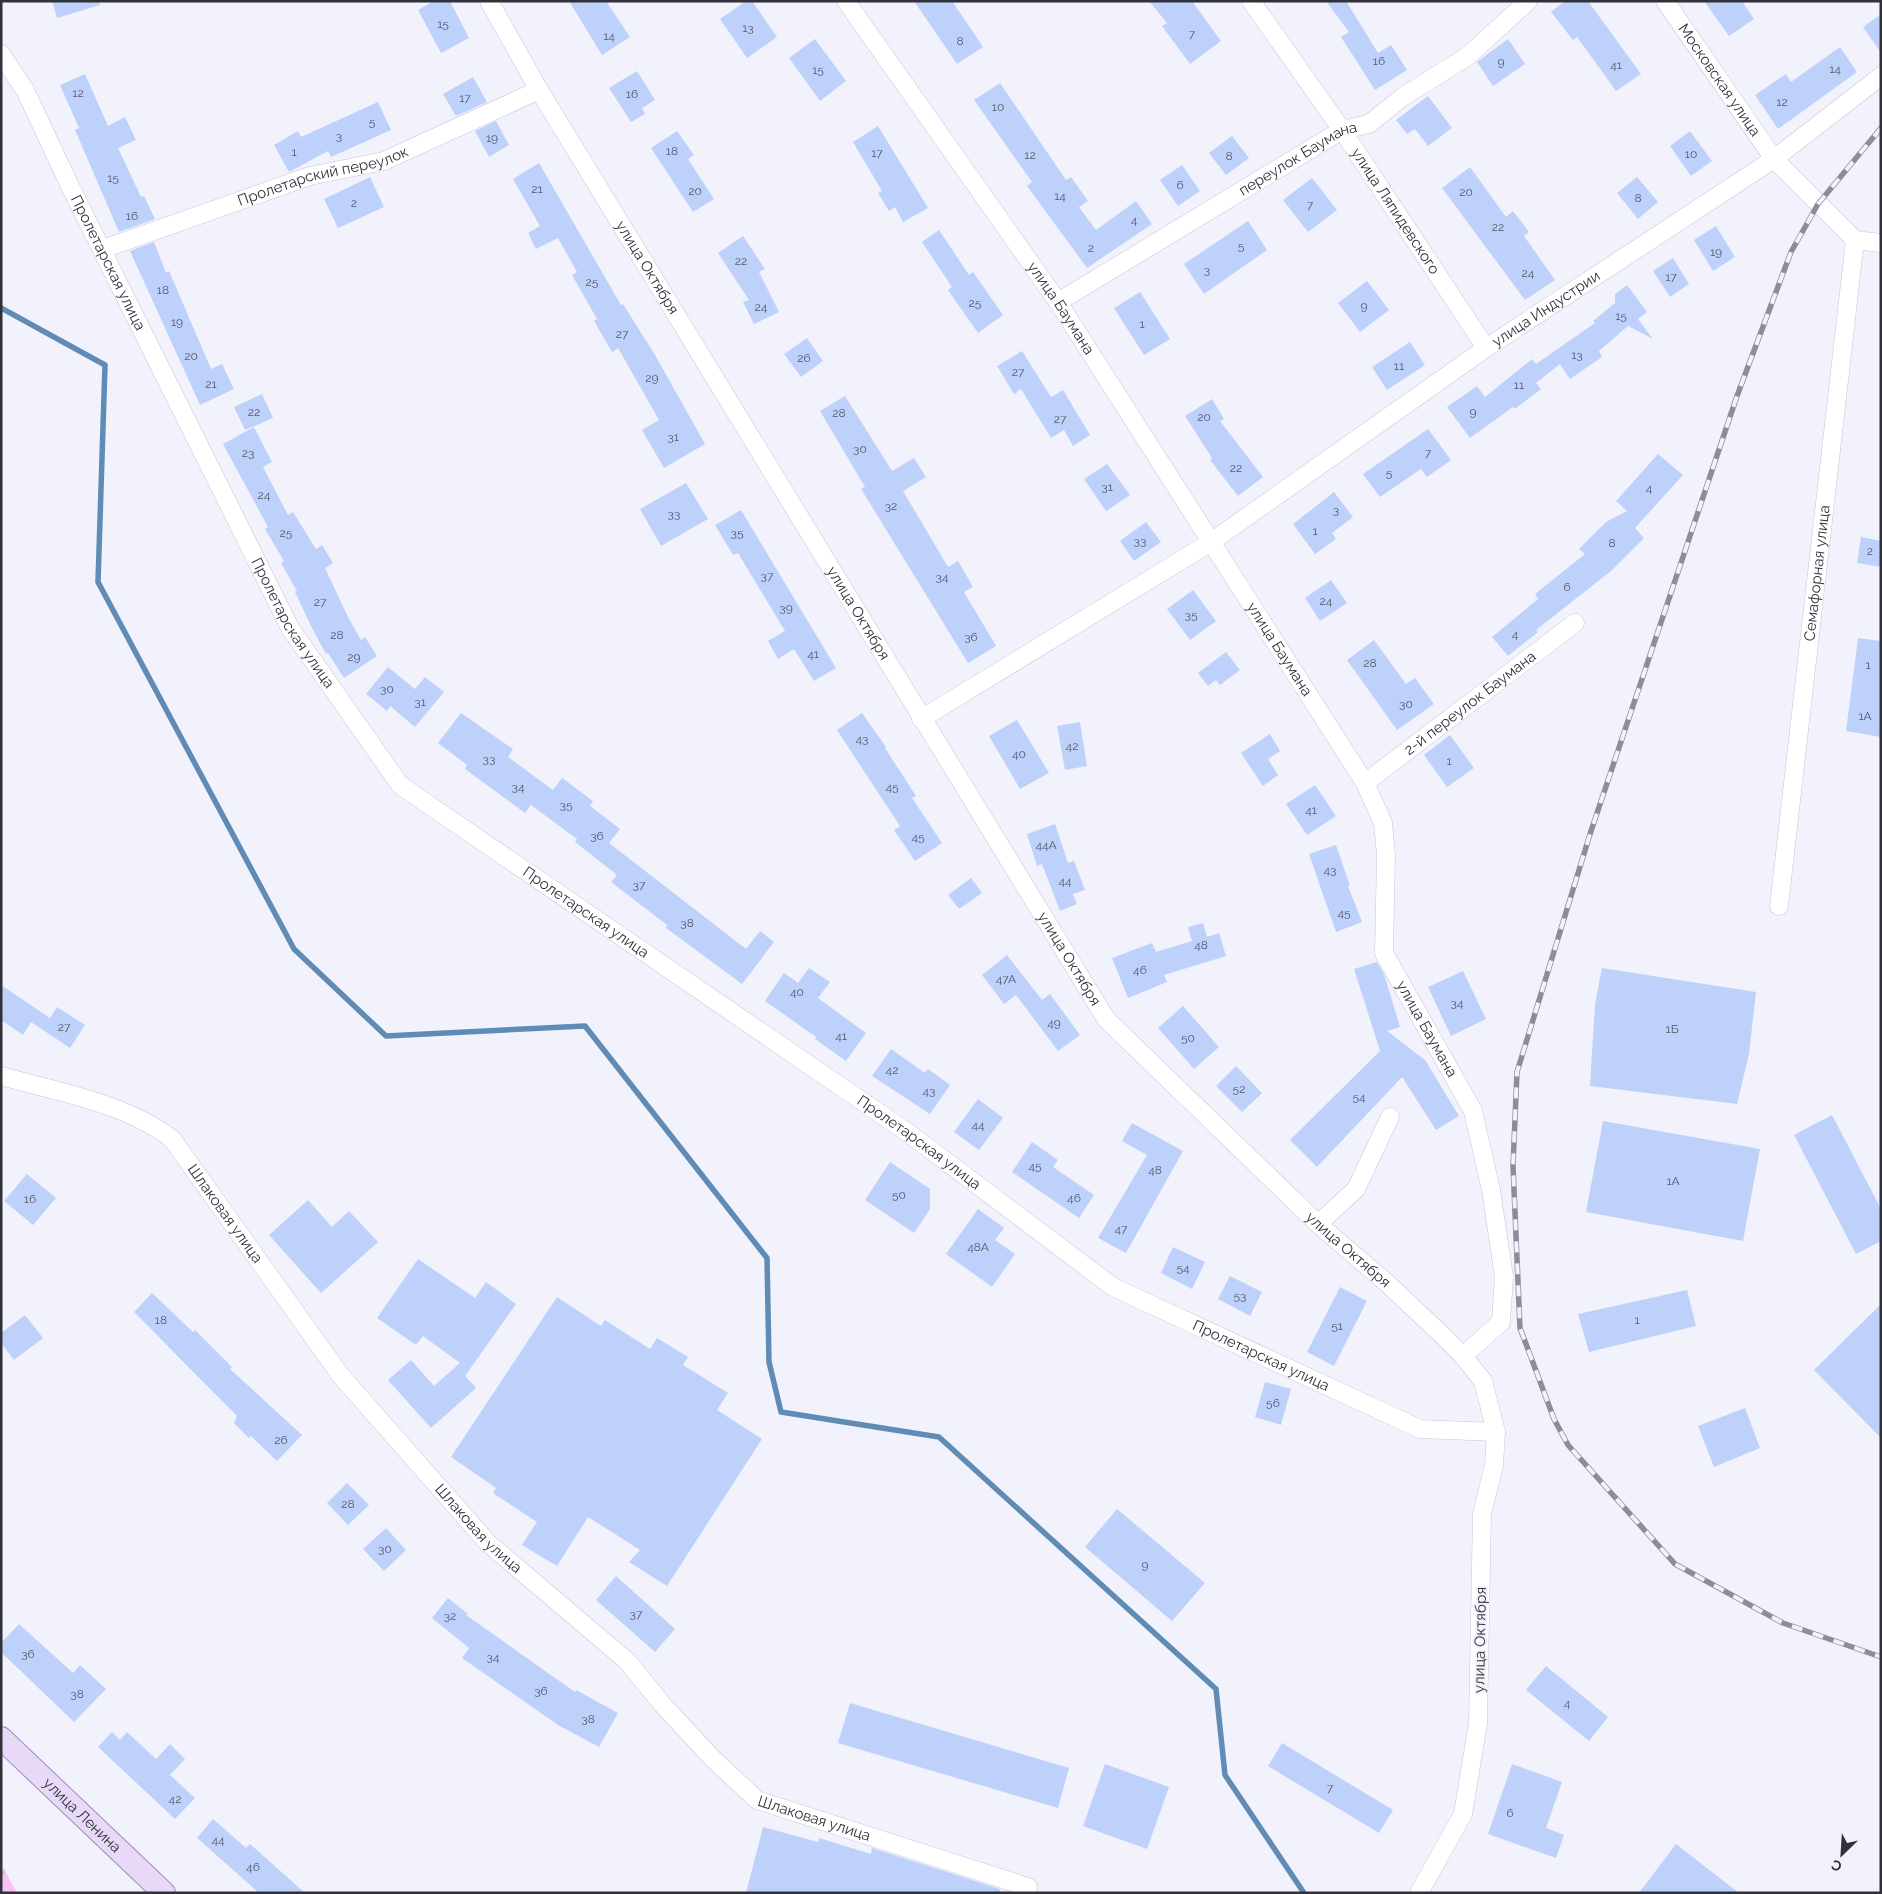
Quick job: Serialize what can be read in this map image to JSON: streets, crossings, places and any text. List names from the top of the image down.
{
  "streets": {
    "main road": ["улица Ленина"],
    "street": [
      "Московская улица",
      "переулок Баумана",
      "Пролетарский переулок",
      "улица Ляпидевского",
      "Пролетарская улица",
      "улица Октября",
      "улица Баумана",
      "улица Индустрии",
      "Семафорная улица",
      "2-й переулок Баумана",
      "Шлаковая улица"
    ]
  },
  "crossings": [
    ["Московская улица", "улица Индустрии"],
    ["переулок Баумана", "улица Ляпидевского"],
    ["переулок Баумана", "улица Баумана"],
    ["Пролетарский переулок", "Пролетарская улица"],
    ["Пролетарский переулок", "улица Октября"],
    ["улица Ляпидевского", "улица Индустрии"],
    ["Пролетарская улица", "улица Октября"],
    ["улица Октября", "улица Баумана"],
    ["улица Октября", "улица Индустрии"],
    ["улица Баумана", "улица Индустрии"],
    ["улица Баумана", "2-й переулок Баумана"]
  ],
  "house_numbers": [
    "15",
    "13",
    "7",
    "14",
    "8",
    "16",
    "9",
    "41",
    "14",
    "15",
    "12",
    "16",
    "17",
    "12",
    "10",
    "5",
    "3",
    "19",
    "18",
    "1",
    "17",
    "10",
    "12",
    "8",
    "15",
    "6",
    "21",
    "20",
    "20",
    "14",
    "8",
    "2",
    "7",
    "16",
    "4",
    "22",
    "5",
    "2",
    "19",
    "22",
    "3",
    "24",
    "17",
    "25",
    "18",
    "25",
    "9",
    "24",
    "15",
    "19",
    "1",
    "27",
    "13",
    "20",
    "26",
    "11",
    "27",
    "29",
    "21",
    "11",
    "22",
    "9",
    "28",
    "20",
    "27",
    "31",
    "30",
    "23",
    "7",
    "22",
    "5",
    "31",
    "4",
    "24",
    "32",
    "3",
    "33",
    "1",
    "25",
    "35",
    "33",
    "8",
    "2",
    "37",
    "34",
    "6",
    "24",
    "27",
    "39",
    "35",
    "4",
    "28",
    "36",
    "41",
    "29",
    "28",
    "1",
    "30",
    "31",
    "30",
    "1А",
    "43",
    "42",
    "40",
    "33",
    "1",
    "34",
    "45",
    "35",
    "41",
    "36",
    "45",
    "44А",
    "43",
    "44",
    "37",
    "45",
    "38",
    "48",
    "46",
    "47А",
    "40",
    "34",
    "49",
    "27",
    "1Б",
    "41",
    "50",
    "42",
    "52",
    "43",
    "54",
    "44",
    "45",
    "48",
    "1А",
    "50",
    "46",
    "16",
    "47",
    "48А",
    "54",
    "53",
    "18",
    "1",
    "51",
    "56",
    "26",
    "28",
    "30",
    "9",
    "37",
    "32",
    "36",
    "34",
    "36",
    "38",
    "4",
    "38",
    "7",
    "42",
    "6",
    "44",
    "46"
  ],
  "north": "bottom left"
}
